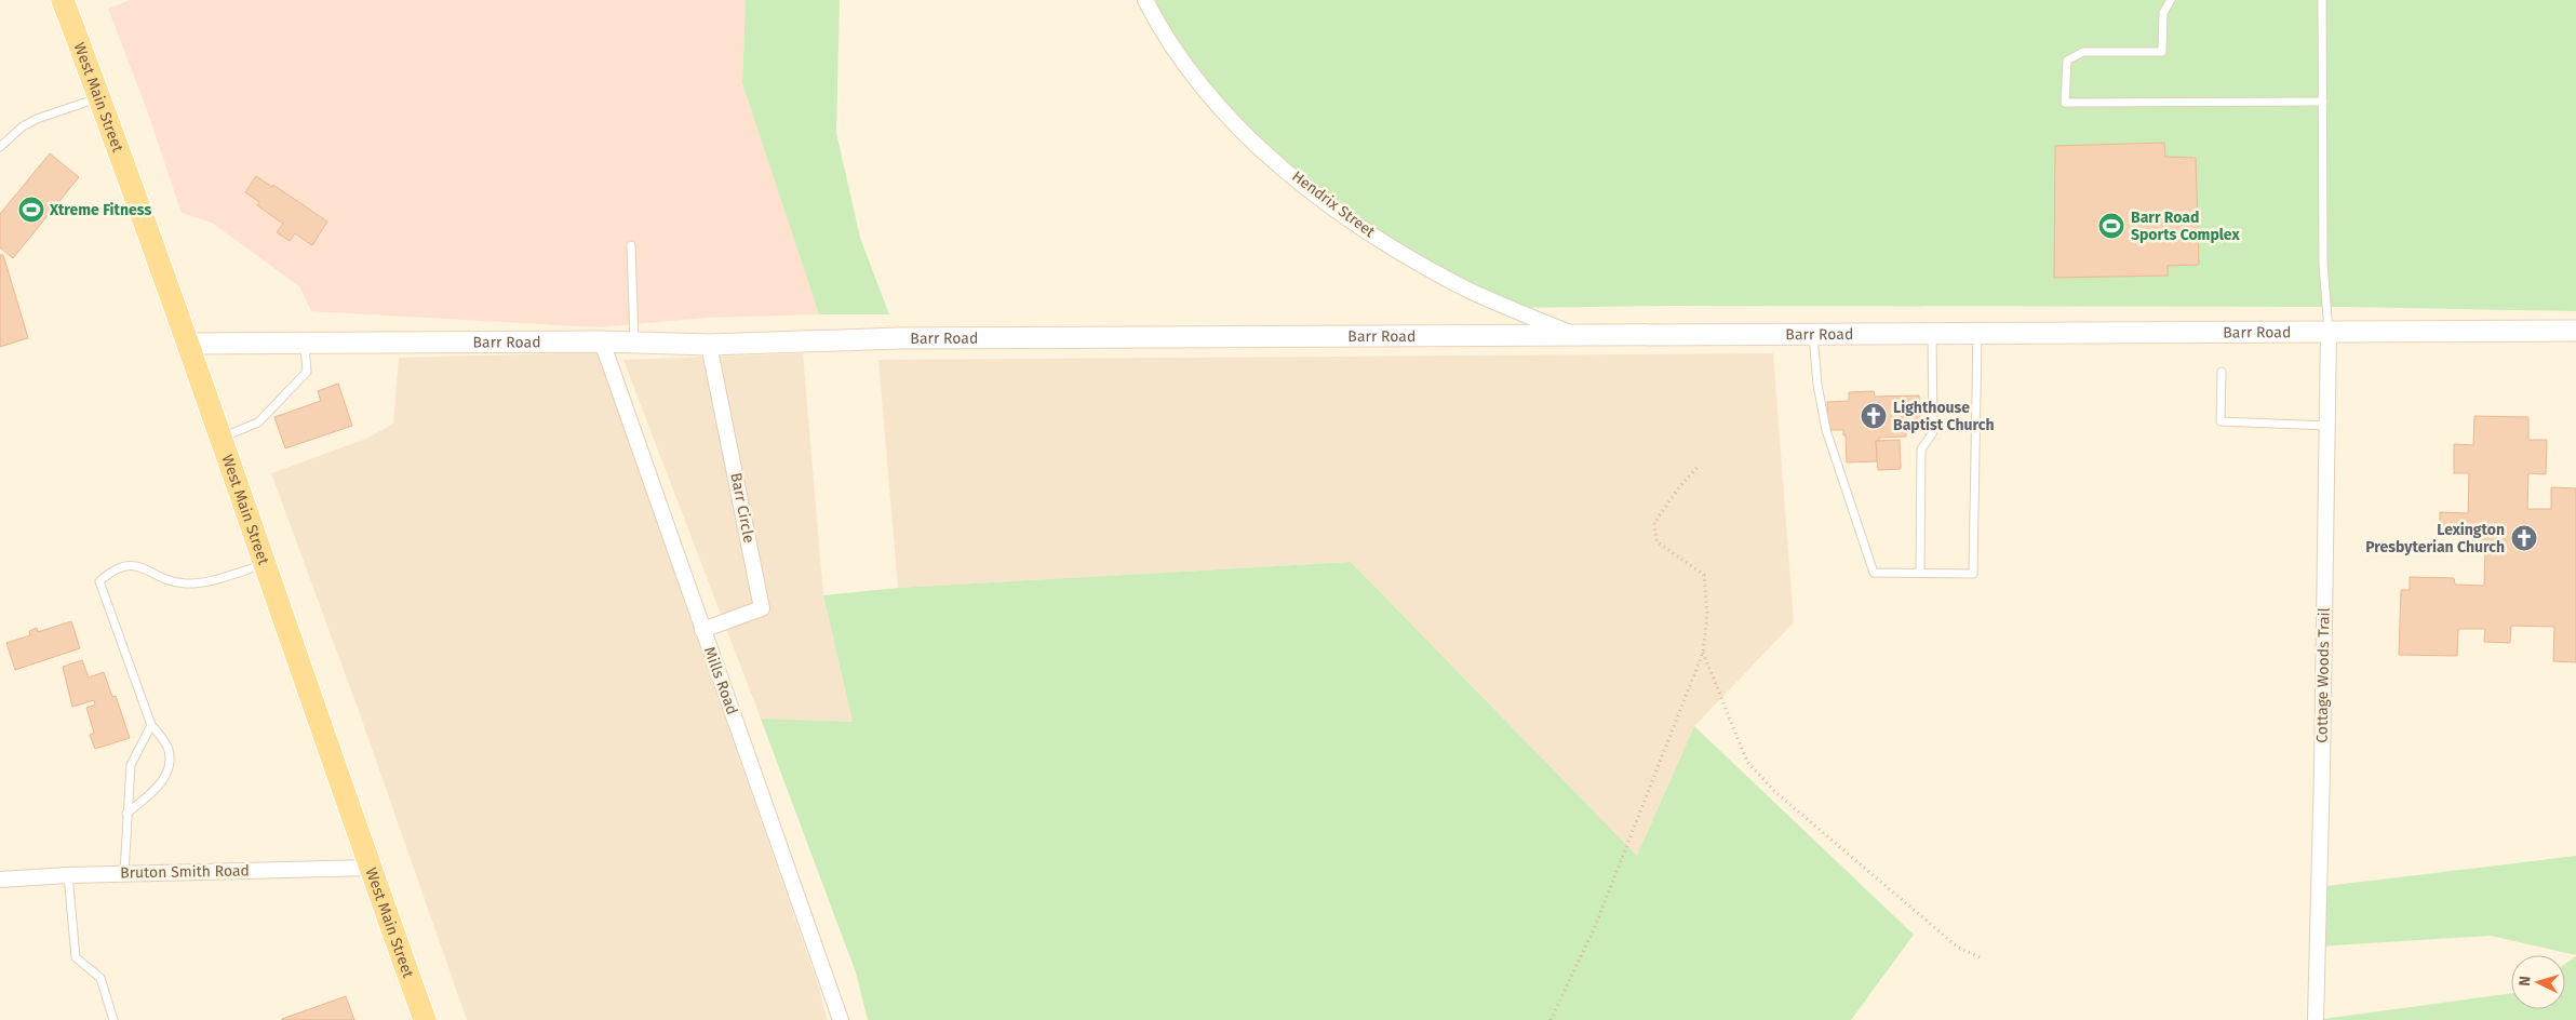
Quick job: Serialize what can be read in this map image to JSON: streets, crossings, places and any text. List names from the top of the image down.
{
  "streets": {
    "main road": ["West Main Street"],
    "street": [
      "Hendrix Street",
      "Barr Road",
      "Barr Circle",
      "Cottage Woods Trail",
      "Mills Road",
      "Bruton Smith Road"
    ]
  },
  "crossings": [
    ["West Main Street", "Barr Road"],
    ["West Main Street", "Bruton Smith Road"],
    ["Hendrix Street", "Barr Road"],
    ["Barr Road", "Barr Circle"],
    ["Barr Road", "Cottage Woods Trail"],
    ["Barr Road", "Mills Road"],
    ["Barr Circle", "Mills Road"]
  ],
  "places": {
    "sports": ["Xtreme Fitness", "Barr Road Sports Complex"],
    "church": ["Lighthouse Baptist Church", "Lexington Presbyterian Church"]
  },
  "north": "left"
}
